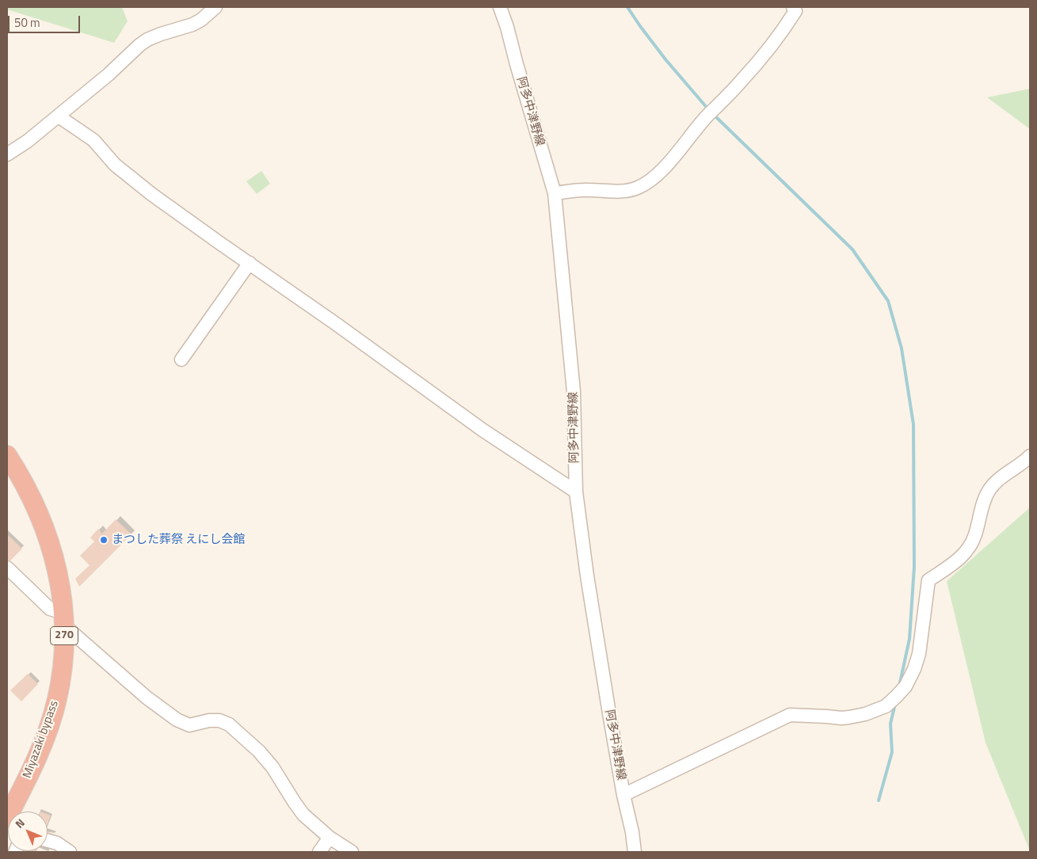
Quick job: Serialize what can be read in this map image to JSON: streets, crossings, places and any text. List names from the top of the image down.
{
  "streets": {
    "highway": ["270", "Miyazaki bypass"],
    "street": ["阿多中津野線"]
  },
  "places": ["まつした葬祭 えにし会館"],
  "scale_bar": "50 m",
  "north": "top left"
}
